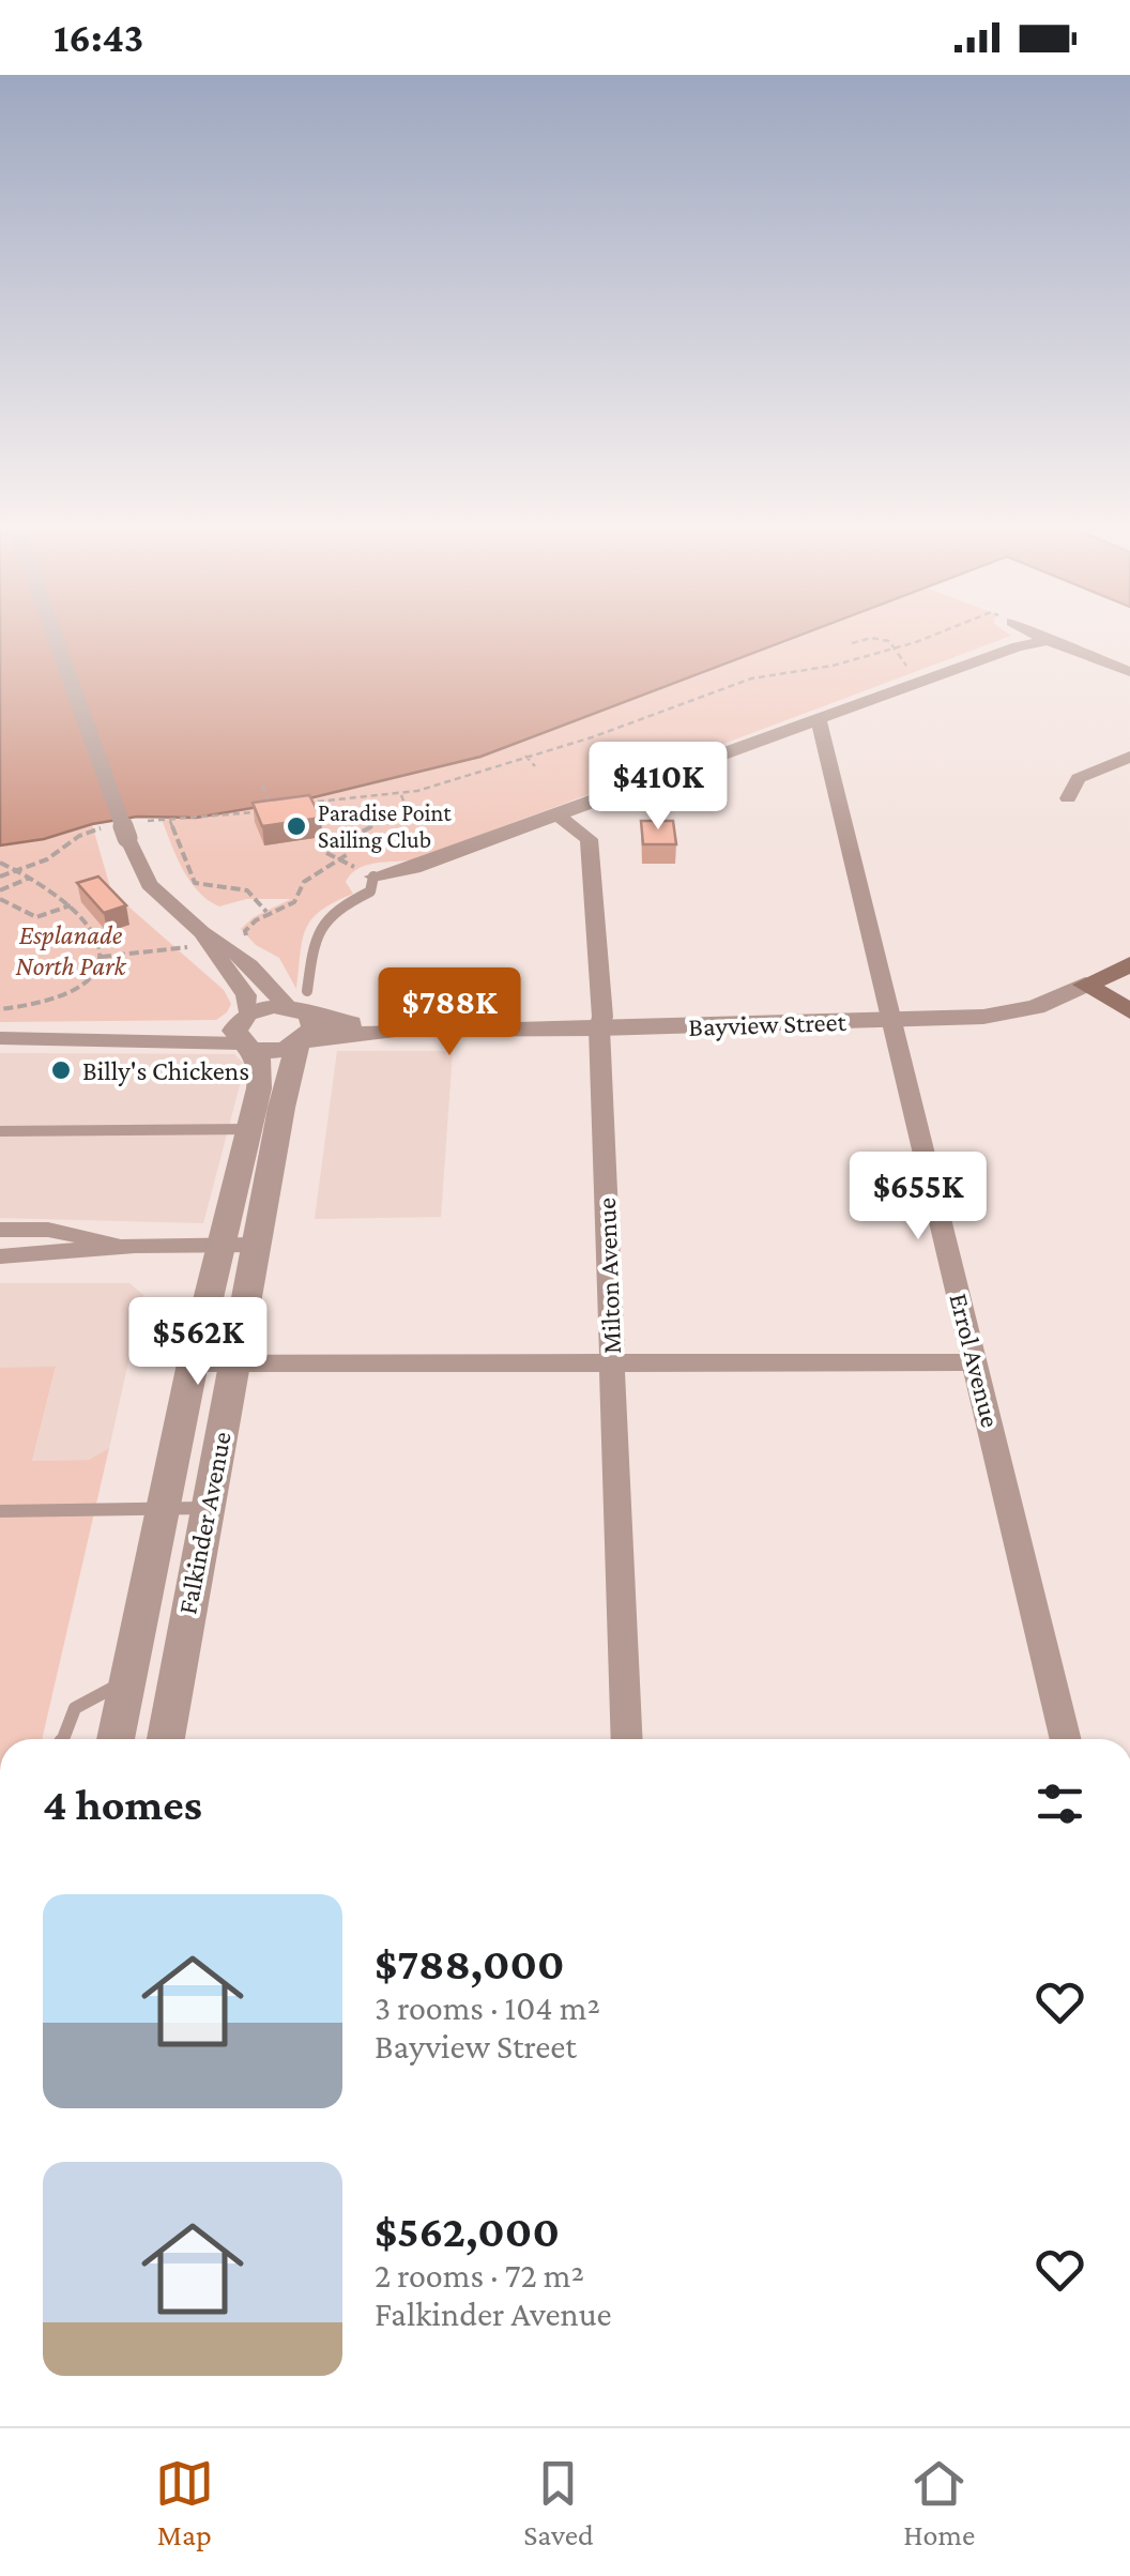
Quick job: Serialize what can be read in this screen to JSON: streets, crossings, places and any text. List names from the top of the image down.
{
  "streets": {
    "street": [
      "Bayview Street",
      "Milton Avenue",
      "Errol Avenue",
      "Falkinder Avenue"
    ]
  },
  "crossings": [
    ["Bayview Street", "Milton Avenue"],
    ["Bayview Street", "Errol Avenue"],
    ["Bayview Street", "Falkinder Avenue"]
  ],
  "parks": ["Esplanade North Park"],
  "places": ["Paradise Point Sailing Club", "Billy's Chickens"],
  "page": {
    "status": "16:43",
    "price": [
      "$410K",
      "$788K",
      "$655K",
      "$562K"
    ],
    "heading": "4 homes",
    "list": [
      {
        "name": "$788,000",
        "note": "3 rooms · 104 m² · Bayview Street"
      },
      {
        "name": "$562,000",
        "note": "2 rooms · 72 m² · Falkinder Avenue"
      }
    ],
    "tabs": ["Map", "Saved", "Home"]
  }
}
